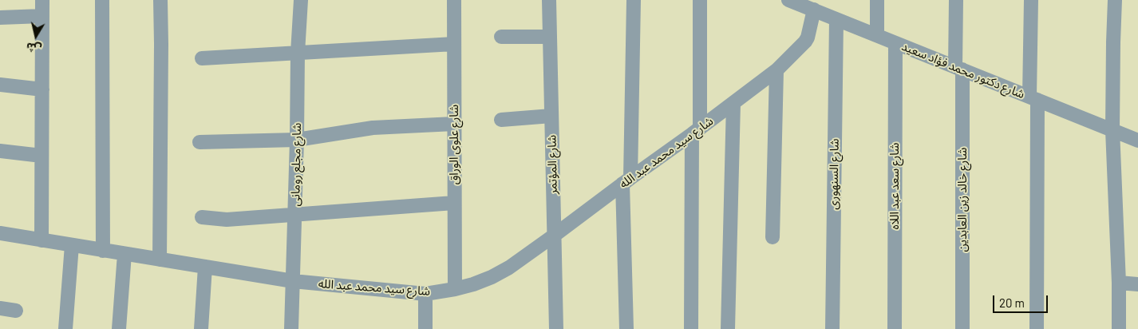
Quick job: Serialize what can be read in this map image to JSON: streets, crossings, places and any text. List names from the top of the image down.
{
  "streets": {
    "street": [
      "شارع دكتور محمد فؤاد سعيد",
      "شارع علوى الوراق",
      "شارع سيد محمد عبد الله",
      "شارع مجلع رومانى",
      "شارع المؤتمر",
      "شارع السنهورى",
      "شارع سعد عبد اللاه",
      "شارع خالد زين العابدين"
    ]
  },
  "crossings": [
    ["شارع دكتور محمد فؤاد سعيد", "شارع سيد محمد عبد الله"],
    ["شارع دكتور محمد فؤاد سعيد", "شارع السنهورى"],
    ["شارع دكتور محمد فؤاد سعيد", "شارع سعد عبد اللاه"],
    ["شارع دكتور محمد فؤاد سعيد", "شارع خالد زين العابدين"],
    ["شارع علوى الوراق", "شارع سيد محمد عبد الله"],
    ["شارع سيد محمد عبد الله", "شارع مجلع رومانى"],
    ["شارع سيد محمد عبد الله", "شارع المؤتمر"]
  ],
  "scale_bar": "20 m",
  "north": "bottom"
}
